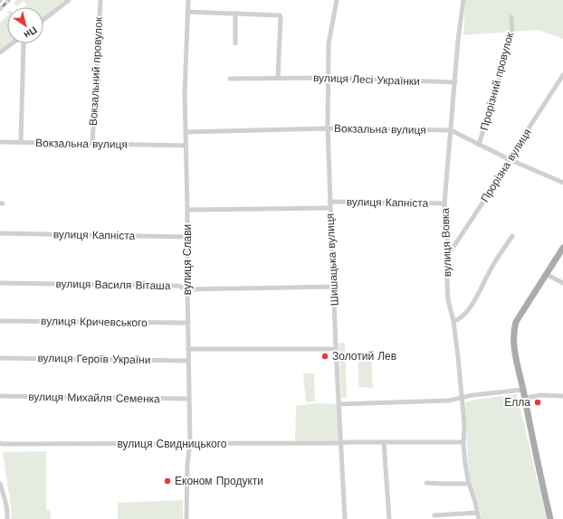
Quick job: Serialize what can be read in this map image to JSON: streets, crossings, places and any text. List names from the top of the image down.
{
  "streets": {
    "street": [
      "Вокзальний провулок",
      "вулиця Лесі Українки",
      "Прорізний провулок",
      "Вокзальна вулиця",
      "Прорізна вулиця",
      "вулиця Капніста",
      "вулиця Вовка",
      "вулиця Слави",
      "Шишацька вулиця",
      "вулиця Василя Віташа",
      "вулиця Кричевського",
      "вулиця Героїв України",
      "вулиця Михайля Семенка",
      "вулиця Свидницького"
    ]
  },
  "crossings": [
    ["Вокзальний провулок", "Вокзальна вулиця"],
    ["вулиця Лесі Українки", "вулиця Вовка"],
    ["вулиця Лесі Українки", "Шишацька вулиця"],
    ["Прорізний провулок", "Вокзальна вулиця"],
    ["Вокзальна вулиця", "Прорізна вулиця"],
    ["Вокзальна вулиця", "вулиця Вовка"],
    ["Вокзальна вулиця", "вулиця Слави"],
    ["Вокзальна вулиця", "Шишацька вулиця"],
    ["Прорізна вулиця", "вулиця Вовка"],
    ["вулиця Капніста", "вулиця Вовка"],
    ["вулиця Капніста", "вулиця Слави"],
    ["вулиця Капніста", "Шишацька вулиця"],
    ["вулиця Вовка", "вулиця Свидницького"],
    ["вулиця Слави", "вулиця Василя Віташа"],
    ["вулиця Слави", "вулиця Кричевського"],
    ["вулиця Слави", "вулиця Героїв України"],
    ["вулиця Слави", "вулиця Михайля Семенка"],
    ["вулиця Слави", "вулиця Свидницького"],
    ["Шишацька вулиця", "вулиця Василя Віташа"],
    ["Шишацька вулиця", "вулиця Свидницького"]
  ],
  "places": ["Золотий Лев", "Елла", "Економ Продукти"],
  "north": "bottom right"
}
